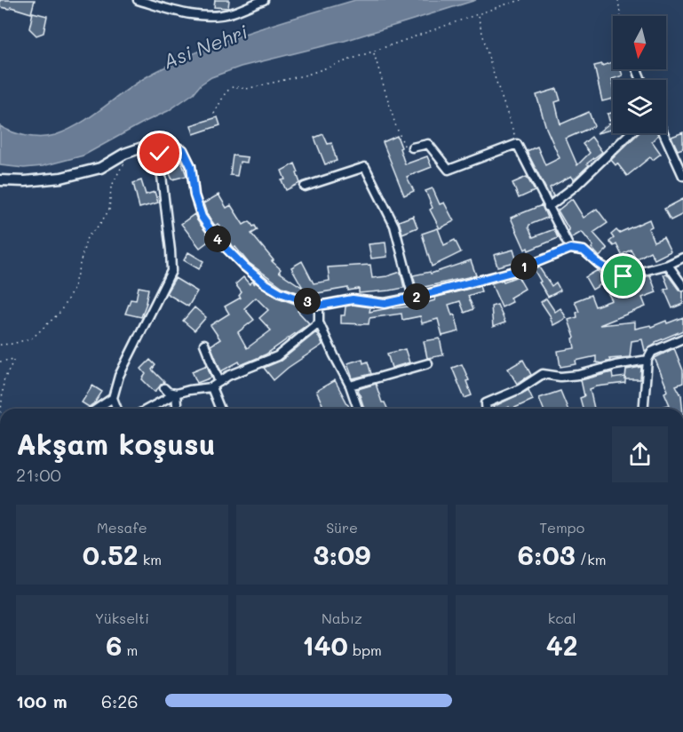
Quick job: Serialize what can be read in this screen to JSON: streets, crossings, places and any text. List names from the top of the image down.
{
  "water": ["Asi Nehri"],
  "north": "bottom",
  "page": {
    "pins": [
      "4",
      "1",
      "2",
      "3"
    ],
    "heading": ["Akşam koşusu", "21:00"],
    "stats": [
      ["Mesafe", "0.52 km"],
      ["Süre", "3:09"],
      ["Tempo", "6:03 /km"],
      ["Yükselti", "6 m"],
      ["Nabız", "140 bpm"],
      ["kcal", "42"]
    ],
    "list": [
      {
        "name": "100 m",
        "note": "6:26"
      }
    ]
  }
}
